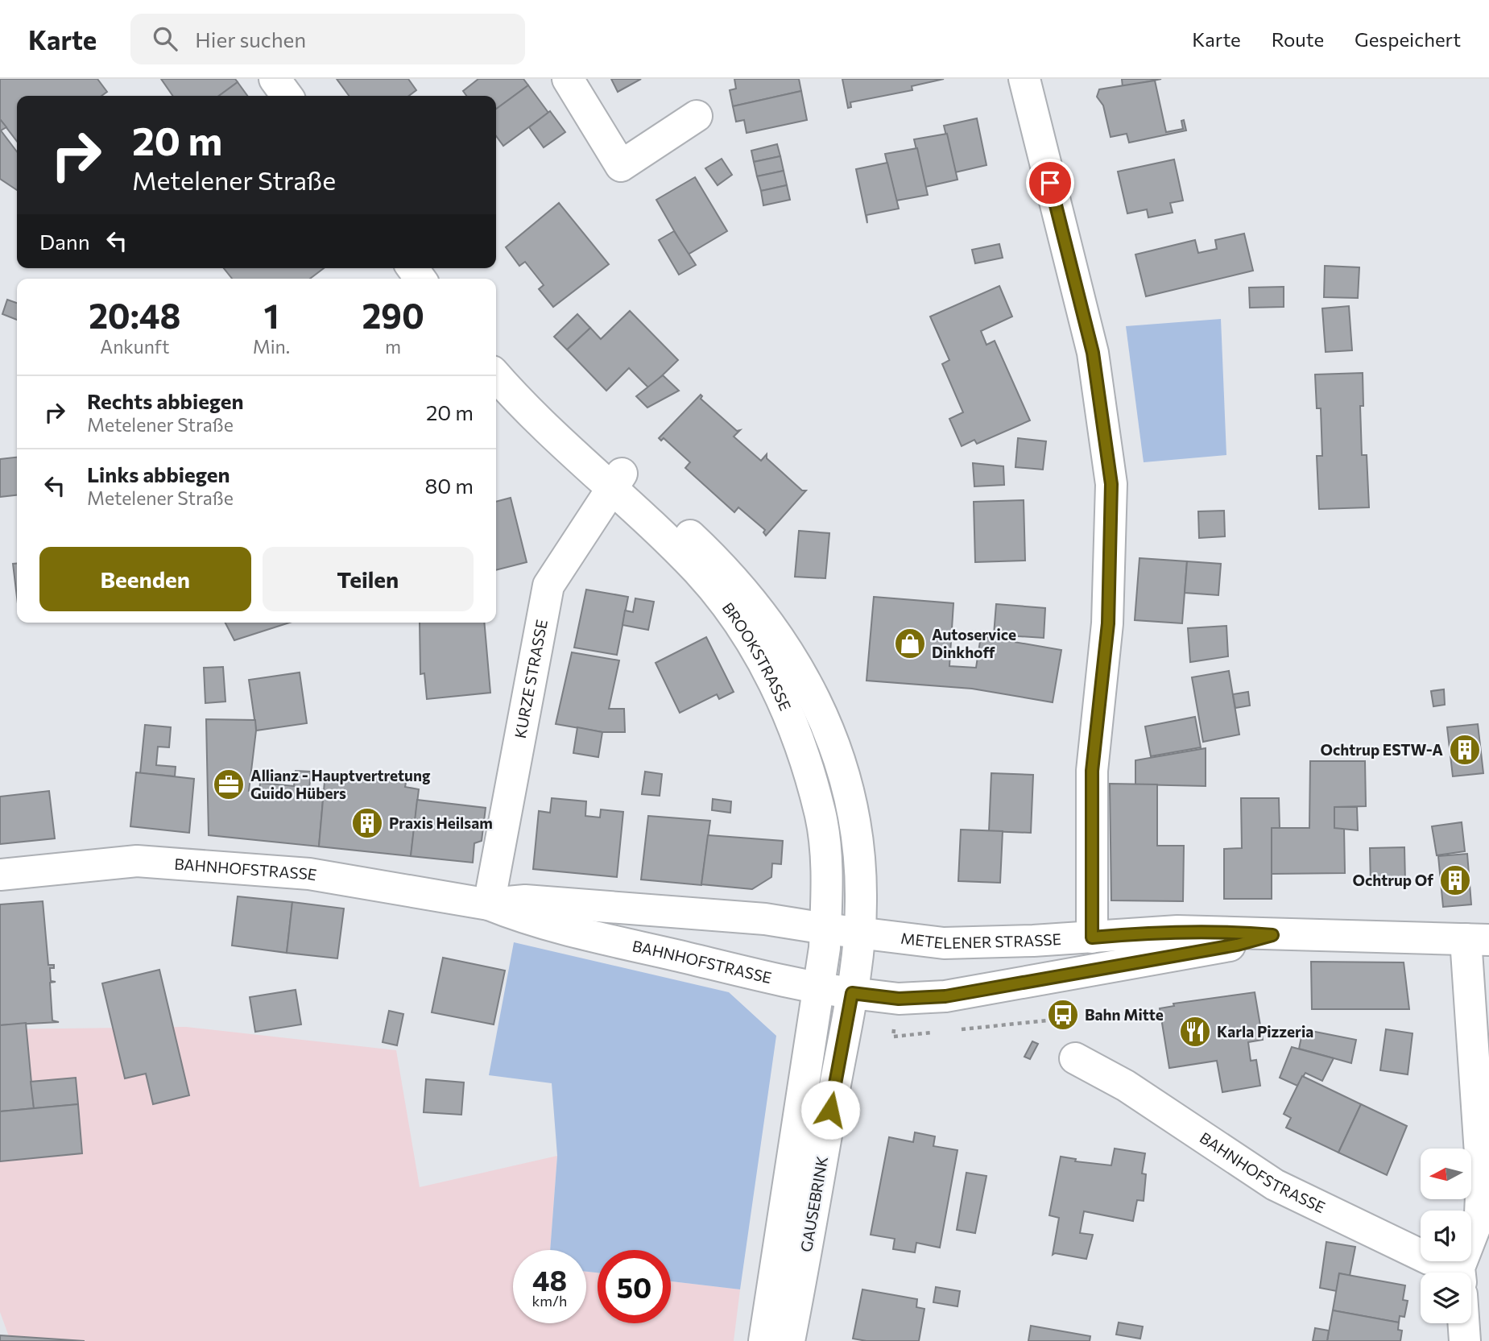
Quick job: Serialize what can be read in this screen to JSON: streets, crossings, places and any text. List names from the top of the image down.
{
  "streets": {
    "street": [
      "BROOKSTRASSE",
      "KURZE STRASSE",
      "BAHNHOFSTRASSE",
      "METELENER STRASSE",
      "GAUSEBRINK"
    ]
  },
  "crossings": [
    ["BROOKSTRASSE", "KURZE STRASSE"],
    ["BROOKSTRASSE", "BAHNHOFSTRASSE"],
    ["BROOKSTRASSE", "METELENER STRASSE"],
    ["BROOKSTRASSE", "GAUSEBRINK"],
    ["KURZE STRASSE", "BAHNHOFSTRASSE"],
    ["BAHNHOFSTRASSE", "METELENER STRASSE"],
    ["BAHNHOFSTRASSE", "GAUSEBRINK"],
    ["METELENER STRASSE", "GAUSEBRINK"]
  ],
  "places": {
    "shop": ["Autoservice Dinkhoff"],
    "building": ["Ochtrup ESTW-A", "Praxis Heilsam", "Ochtrup Of"],
    "office": ["Allianz - Hauptvertretung Guido Hübers"],
    "bus stop": ["Bahn Mitte"],
    "restaurant": ["Karla Pizzeria"]
  },
  "north": "left",
  "page": {
    "header": "Karte",
    "search": "Hier suchen",
    "nav": ["Karte", "Route", "Gespeichert"],
    "turn": ["20 m", "Metelener Straße"],
    "then": "Dann",
    "eta": [
      "20:48",
      "Ankunft",
      "1",
      "Min.",
      "290",
      "m"
    ],
    "list": [
      {
        "name": "Rechts abbiegen",
        "note": "Metelener Straße",
        "value": "20 m"
      },
      {
        "name": "Links abbiegen",
        "note": "Metelener Straße",
        "value": "80 m"
      }
    ],
    "buttons": ["Beenden", "Teilen"],
    "speed": "48 km/h",
    "limit": "50"
  }
}
